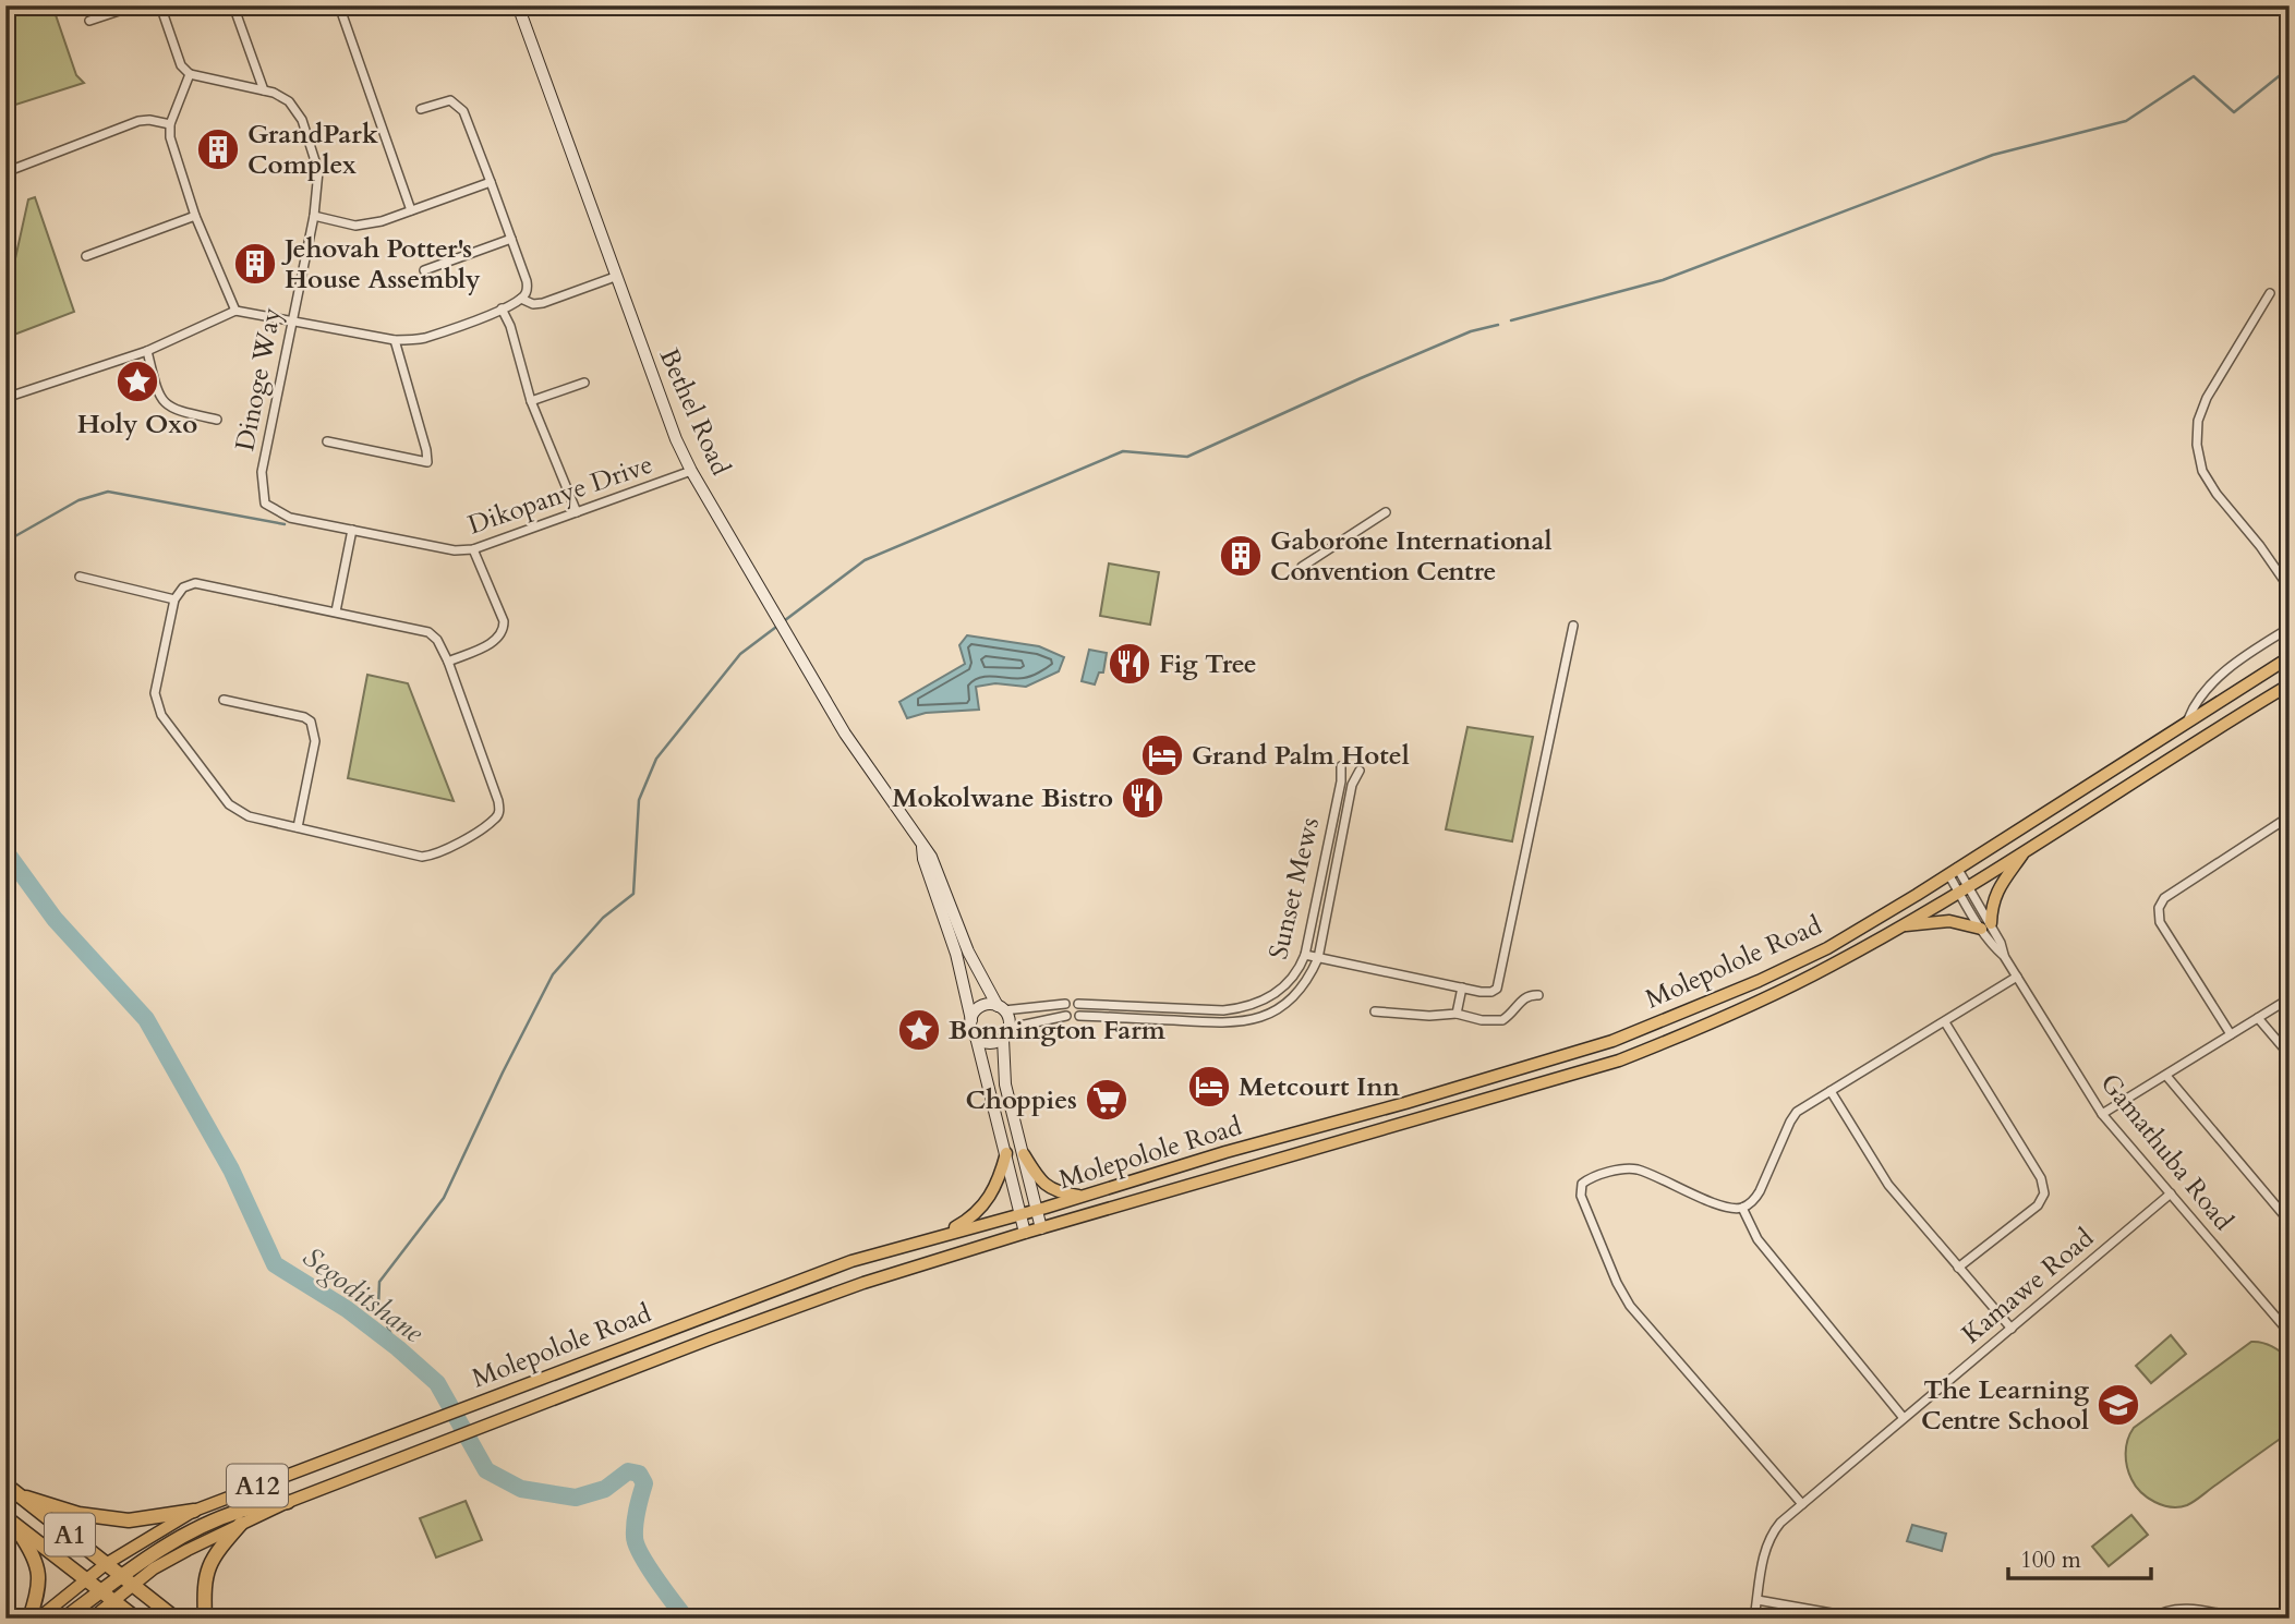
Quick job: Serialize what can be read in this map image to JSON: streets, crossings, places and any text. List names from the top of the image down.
{
  "streets": {
    "highway": ["A1"],
    "main road": ["Molepolole Road", "A12"],
    "street": [
      "Dinoge Way",
      "Bethel Road",
      "Dikopanye Drive",
      "Sunset Mews",
      "Gamathuba Road",
      "Kamawe Road"
    ]
  },
  "crossings": [
    ["Dinoge Way", "Dikopanye Drive"],
    ["Bethel Road", "Dikopanye Drive"],
    ["Molepolole Road", "Gamathuba Road"],
    ["Molepolole Road", "A1"],
    ["Gamathuba Road", "Kamawe Road"]
  ],
  "water": ["Segoditshane"],
  "places": {
    "building": ["GrandPark Complex", "Jehovah Potter's House Assembly", "Gaborone International Convention Centre"],
    "place": ["Holy Oxo", "Bonnington Farm"],
    "restaurant": ["Fig Tree", "Mokolwane Bistro"],
    "hotel": ["Grand Palm Hotel", "Metcourt Inn"],
    "supermarket": ["Choppies"],
    "school or university": ["The Learning Centre School"]
  },
  "scale_bar": "100 m"
}
